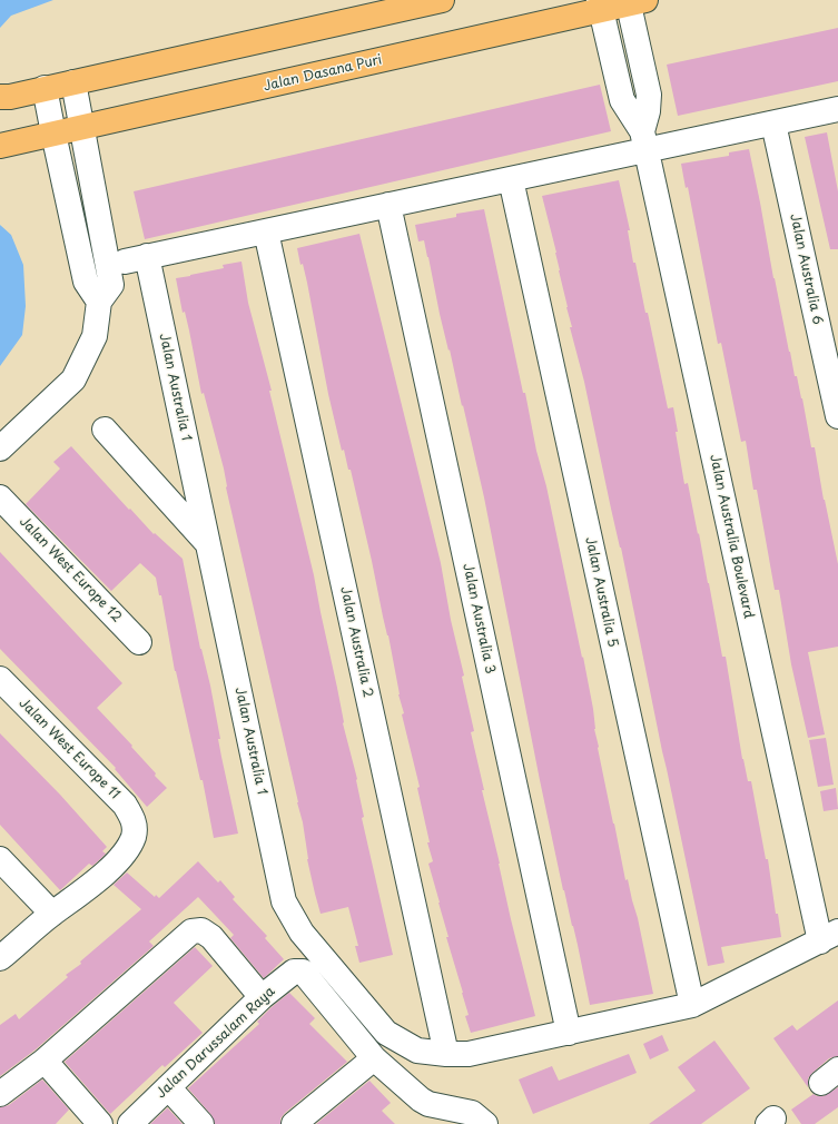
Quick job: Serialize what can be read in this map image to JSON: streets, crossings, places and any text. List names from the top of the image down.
{
  "streets": {
    "main road": ["Jalan Dasana Puri"],
    "street": [
      "Jalan Australia 6",
      "Jalan Australia 1",
      "Jalan Australia Boulevard",
      "Jalan West Europe 12",
      "Jalan Australia 5",
      "Jalan Australia 3",
      "Jalan Australia 2",
      "Jalan West Europe 11",
      "Jalan Darussalam Raya"
    ]
  },
  "crossings": [
    ["Jalan Australia 1", "Jalan Australia Boulevard"],
    ["Jalan Australia 1", "Jalan Australia 5"],
    ["Jalan Australia 1", "Jalan Australia 3"],
    ["Jalan Australia 1", "Jalan Australia 2"]
  ]
}
